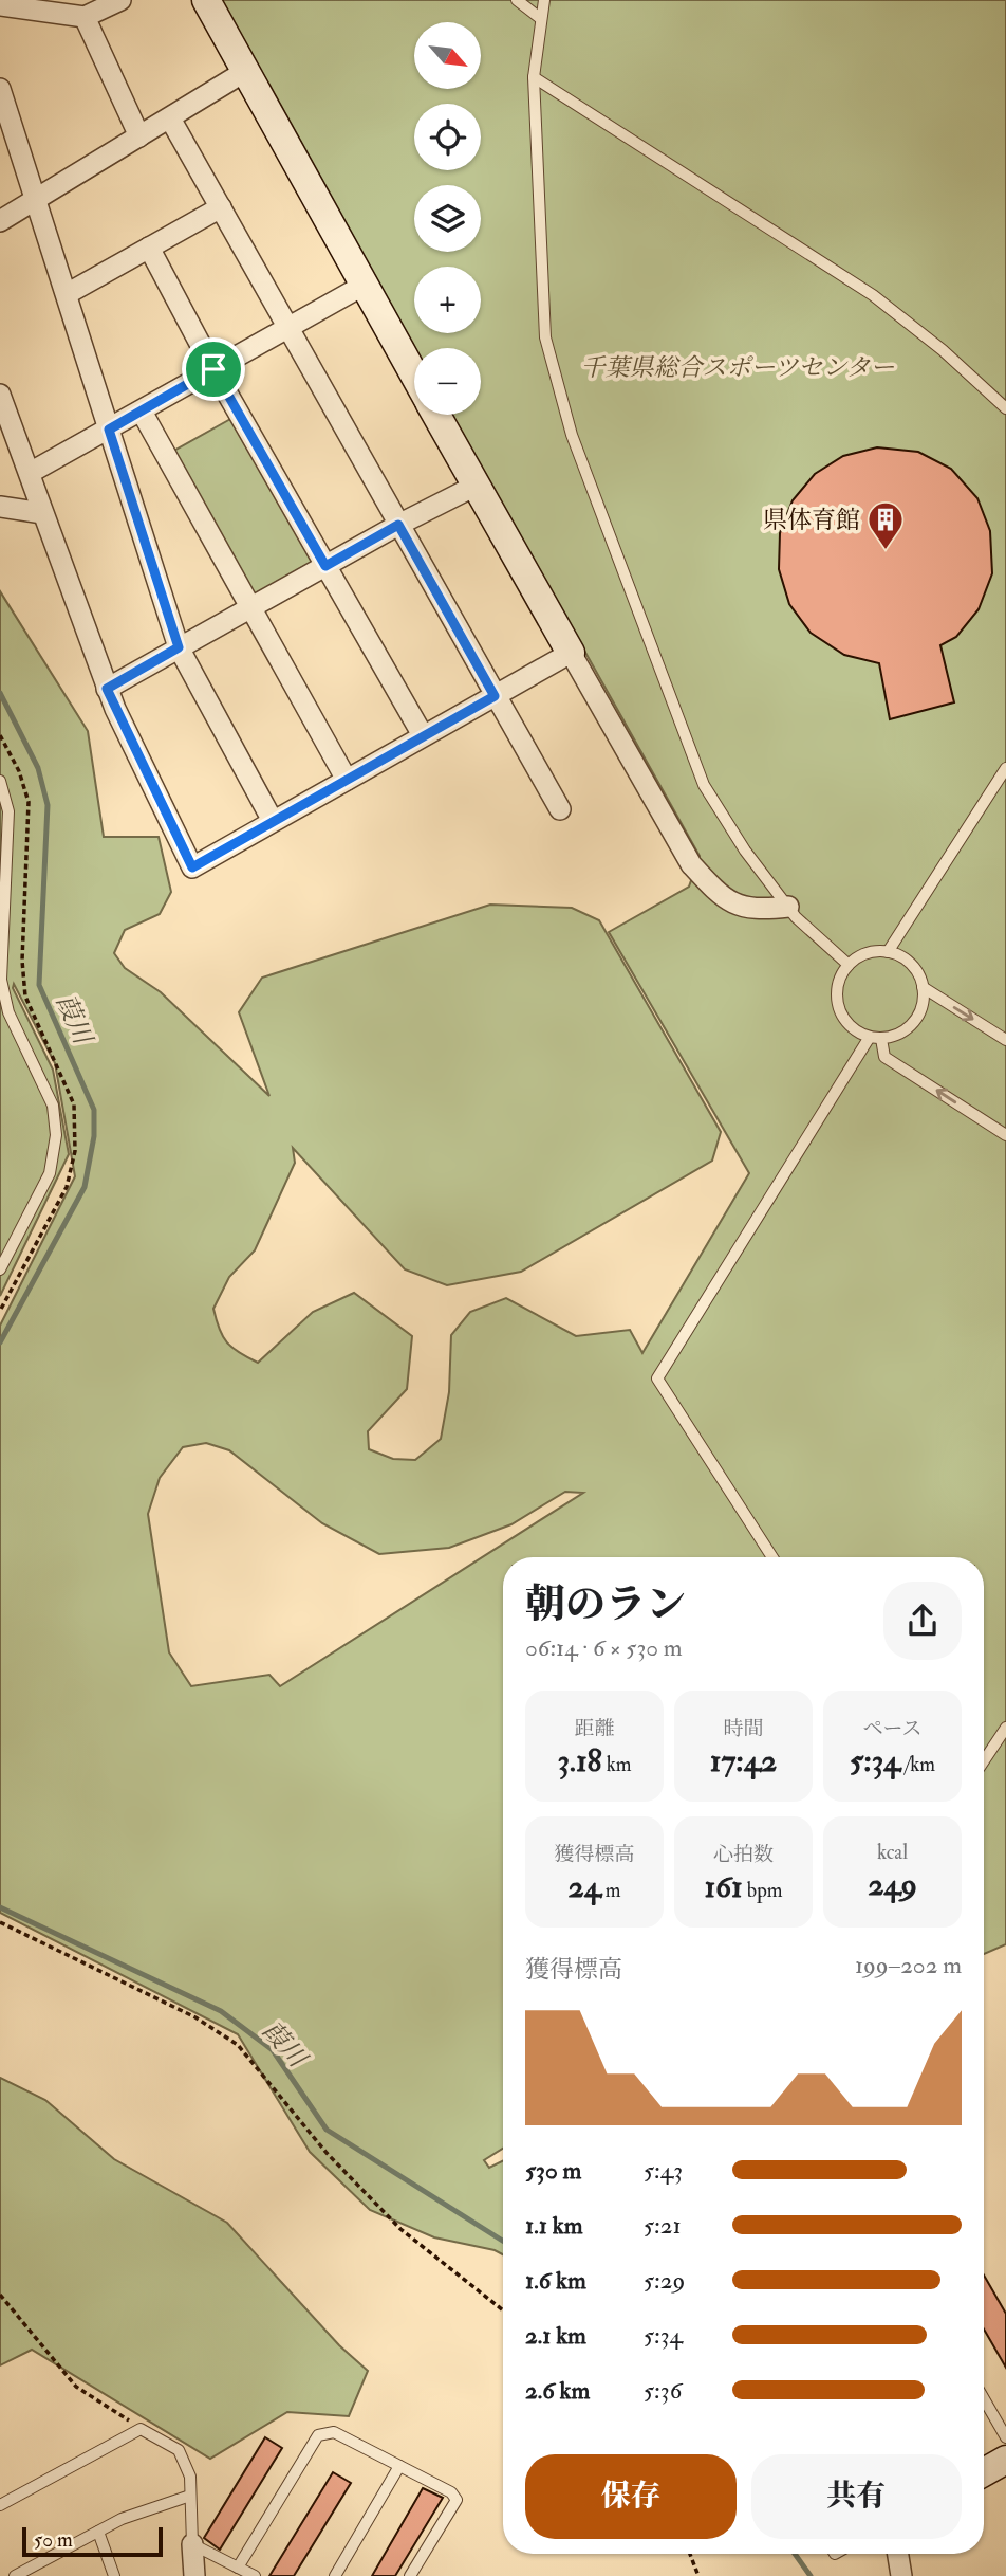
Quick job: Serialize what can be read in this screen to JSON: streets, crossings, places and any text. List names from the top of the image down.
{
  "water": ["葭川"],
  "parks": ["千葉県総合スポーツセンター"],
  "places": {
    "building": ["県体育館"]
  },
  "scale_bar": "50 m",
  "north": "bottom right",
  "page": {
    "map_buttons": ["+", "−"],
    "heading": ["朝のラン", "06:14 · 6 × 530 m"],
    "stats": [
      ["距離", "3.18 km"],
      ["時間", "17:42"],
      ["ペース", "5:34 /km"],
      ["獲得標高", "24 m"],
      ["心拍数", "161 bpm"],
      ["kcal", "249"]
    ],
    "chart": ["獲得標高", "199–202 m"],
    "list": [
      {
        "name": "530 m",
        "note": "5:43"
      },
      {
        "name": "1.1 km",
        "note": "5:21"
      },
      {
        "name": "1.6 km",
        "note": "5:29"
      },
      {
        "name": "2.1 km",
        "note": "5:34"
      },
      {
        "name": "2.6 km",
        "note": "5:36"
      }
    ],
    "buttons": ["保存", "共有"],
    "scale": "50 m"
  }
}
